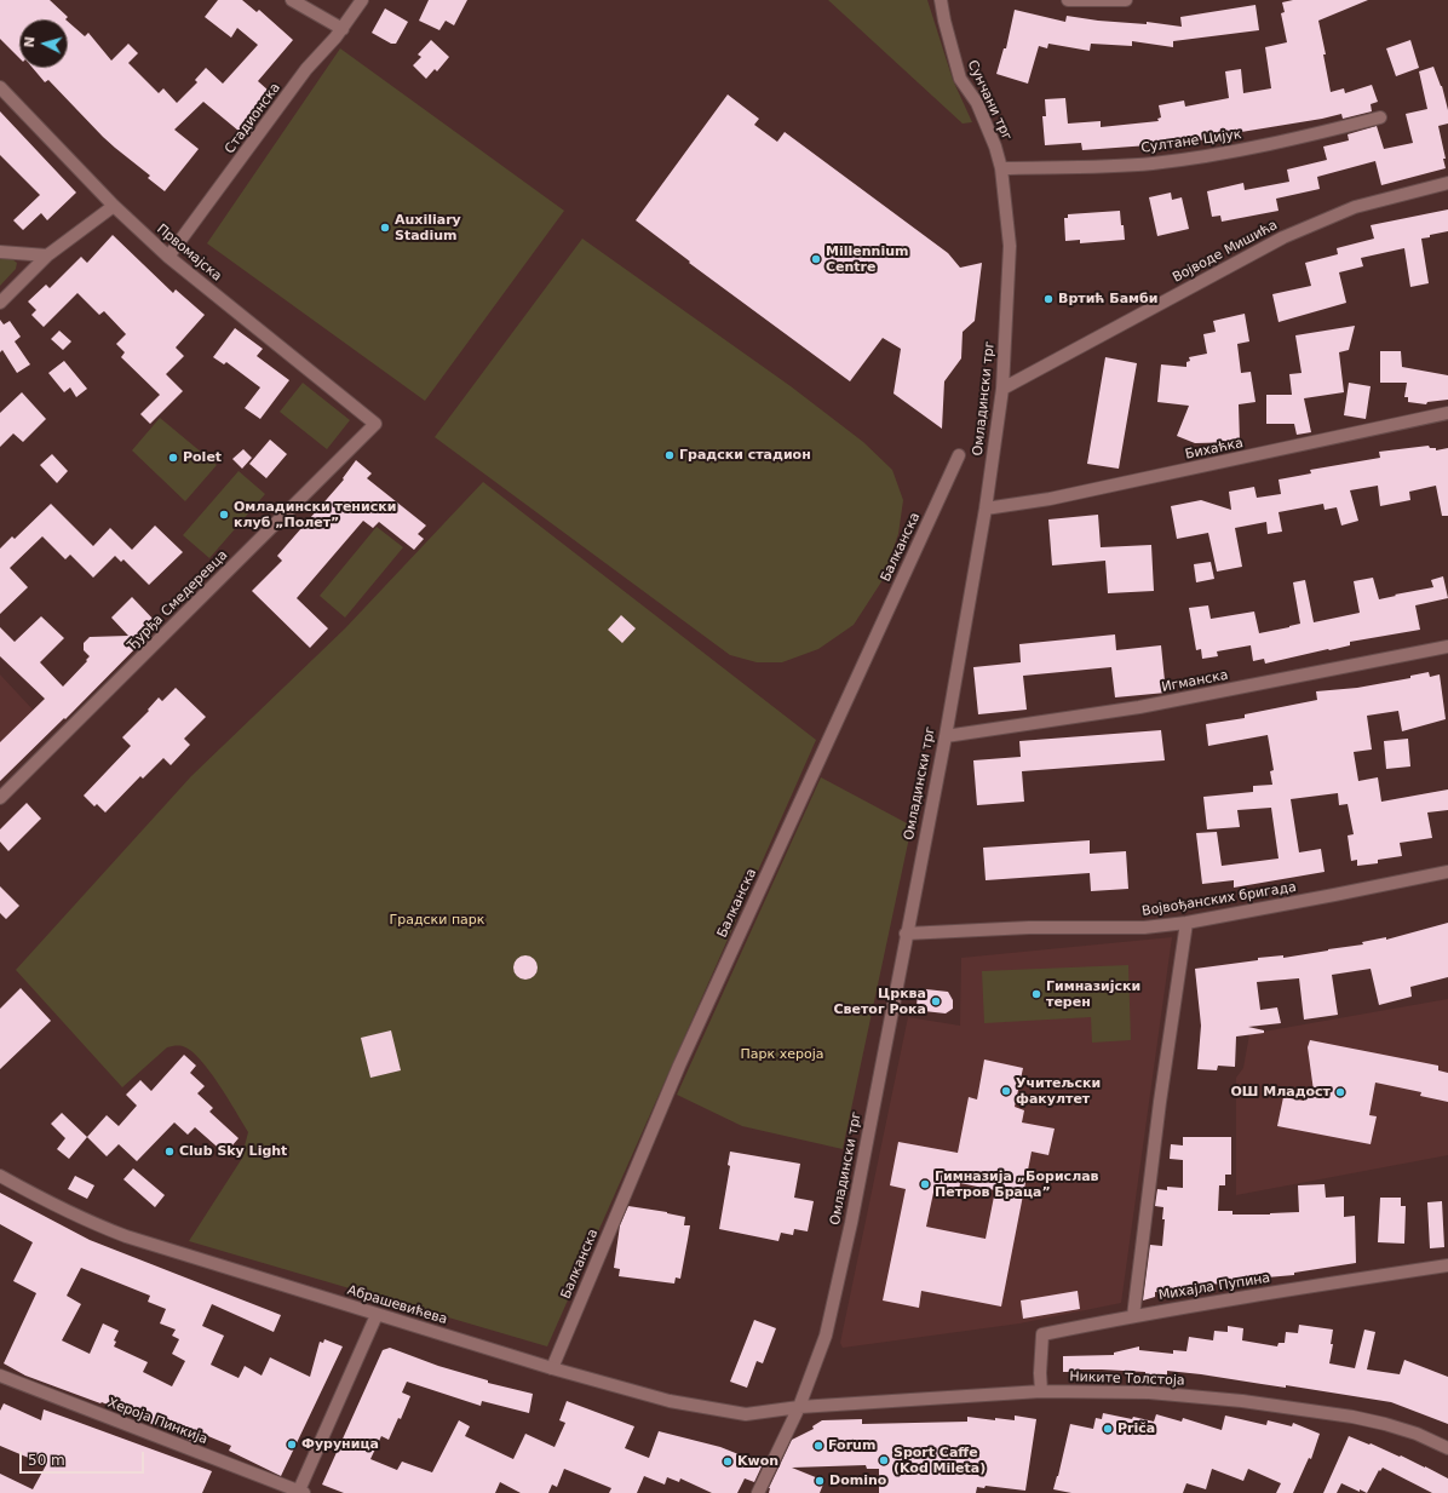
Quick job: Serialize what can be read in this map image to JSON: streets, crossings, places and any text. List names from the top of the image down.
{
  "streets": {
    "street": [
      "Сунчани трг",
      "Стадионска",
      "Султане Цијук",
      "Војводе Мишића",
      "Првомајска",
      "Омладински трг",
      "Бихаћка",
      "Балканска",
      "Ђурђа Смедеревца",
      "Игманска",
      "Војвођанских бригада",
      "Михајла Пупина",
      "Абрашевићева",
      "Никите Толстоја",
      "Хероја Пинкија"
    ]
  },
  "crossings": [
    ["Сунчани трг", "Султане Цијук"],
    ["Сунчани трг", "Омладински трг"],
    ["Стадионска", "Првомајска"],
    ["Султане Цијук", "Омладински трг"],
    ["Војводе Мишића", "Омладински трг"],
    ["Првомајска", "Ђурђа Смедеревца"],
    ["Омладински трг", "Бихаћка"],
    ["Омладински трг", "Игманска"],
    ["Омладински трг", "Војвођанских бригада"],
    ["Омладински трг", "Абрашевићева"],
    ["Омладински трг", "Никите Толстоја"],
    ["Балканска", "Абрашевићева"],
    ["Михајла Пупина", "Никите Толстоја"],
    ["Абрашевићева", "Никите Толстоја"]
  ],
  "parks": ["Градски парк", "Парк хероја"],
  "places": [
    "Auxiliary Stadium",
    "Millennium Centre",
    "Вртић Бамби",
    "Градски стадион",
    "Polet",
    "Омладински тениски клуб „Полет”",
    "Гимназијски терен",
    "Црква Светог Рока",
    "Учитељски факултет",
    "ОШ Младост",
    "Club Sky Light",
    "Гимназија „Борислав Петров Браца”",
    "Priča",
    "Фуруница",
    "Forum",
    "Sport Caffe (Kod Mileta)",
    "Kwon",
    "Domino"
  ],
  "scale_bar": "50 m",
  "north": "left"
}
